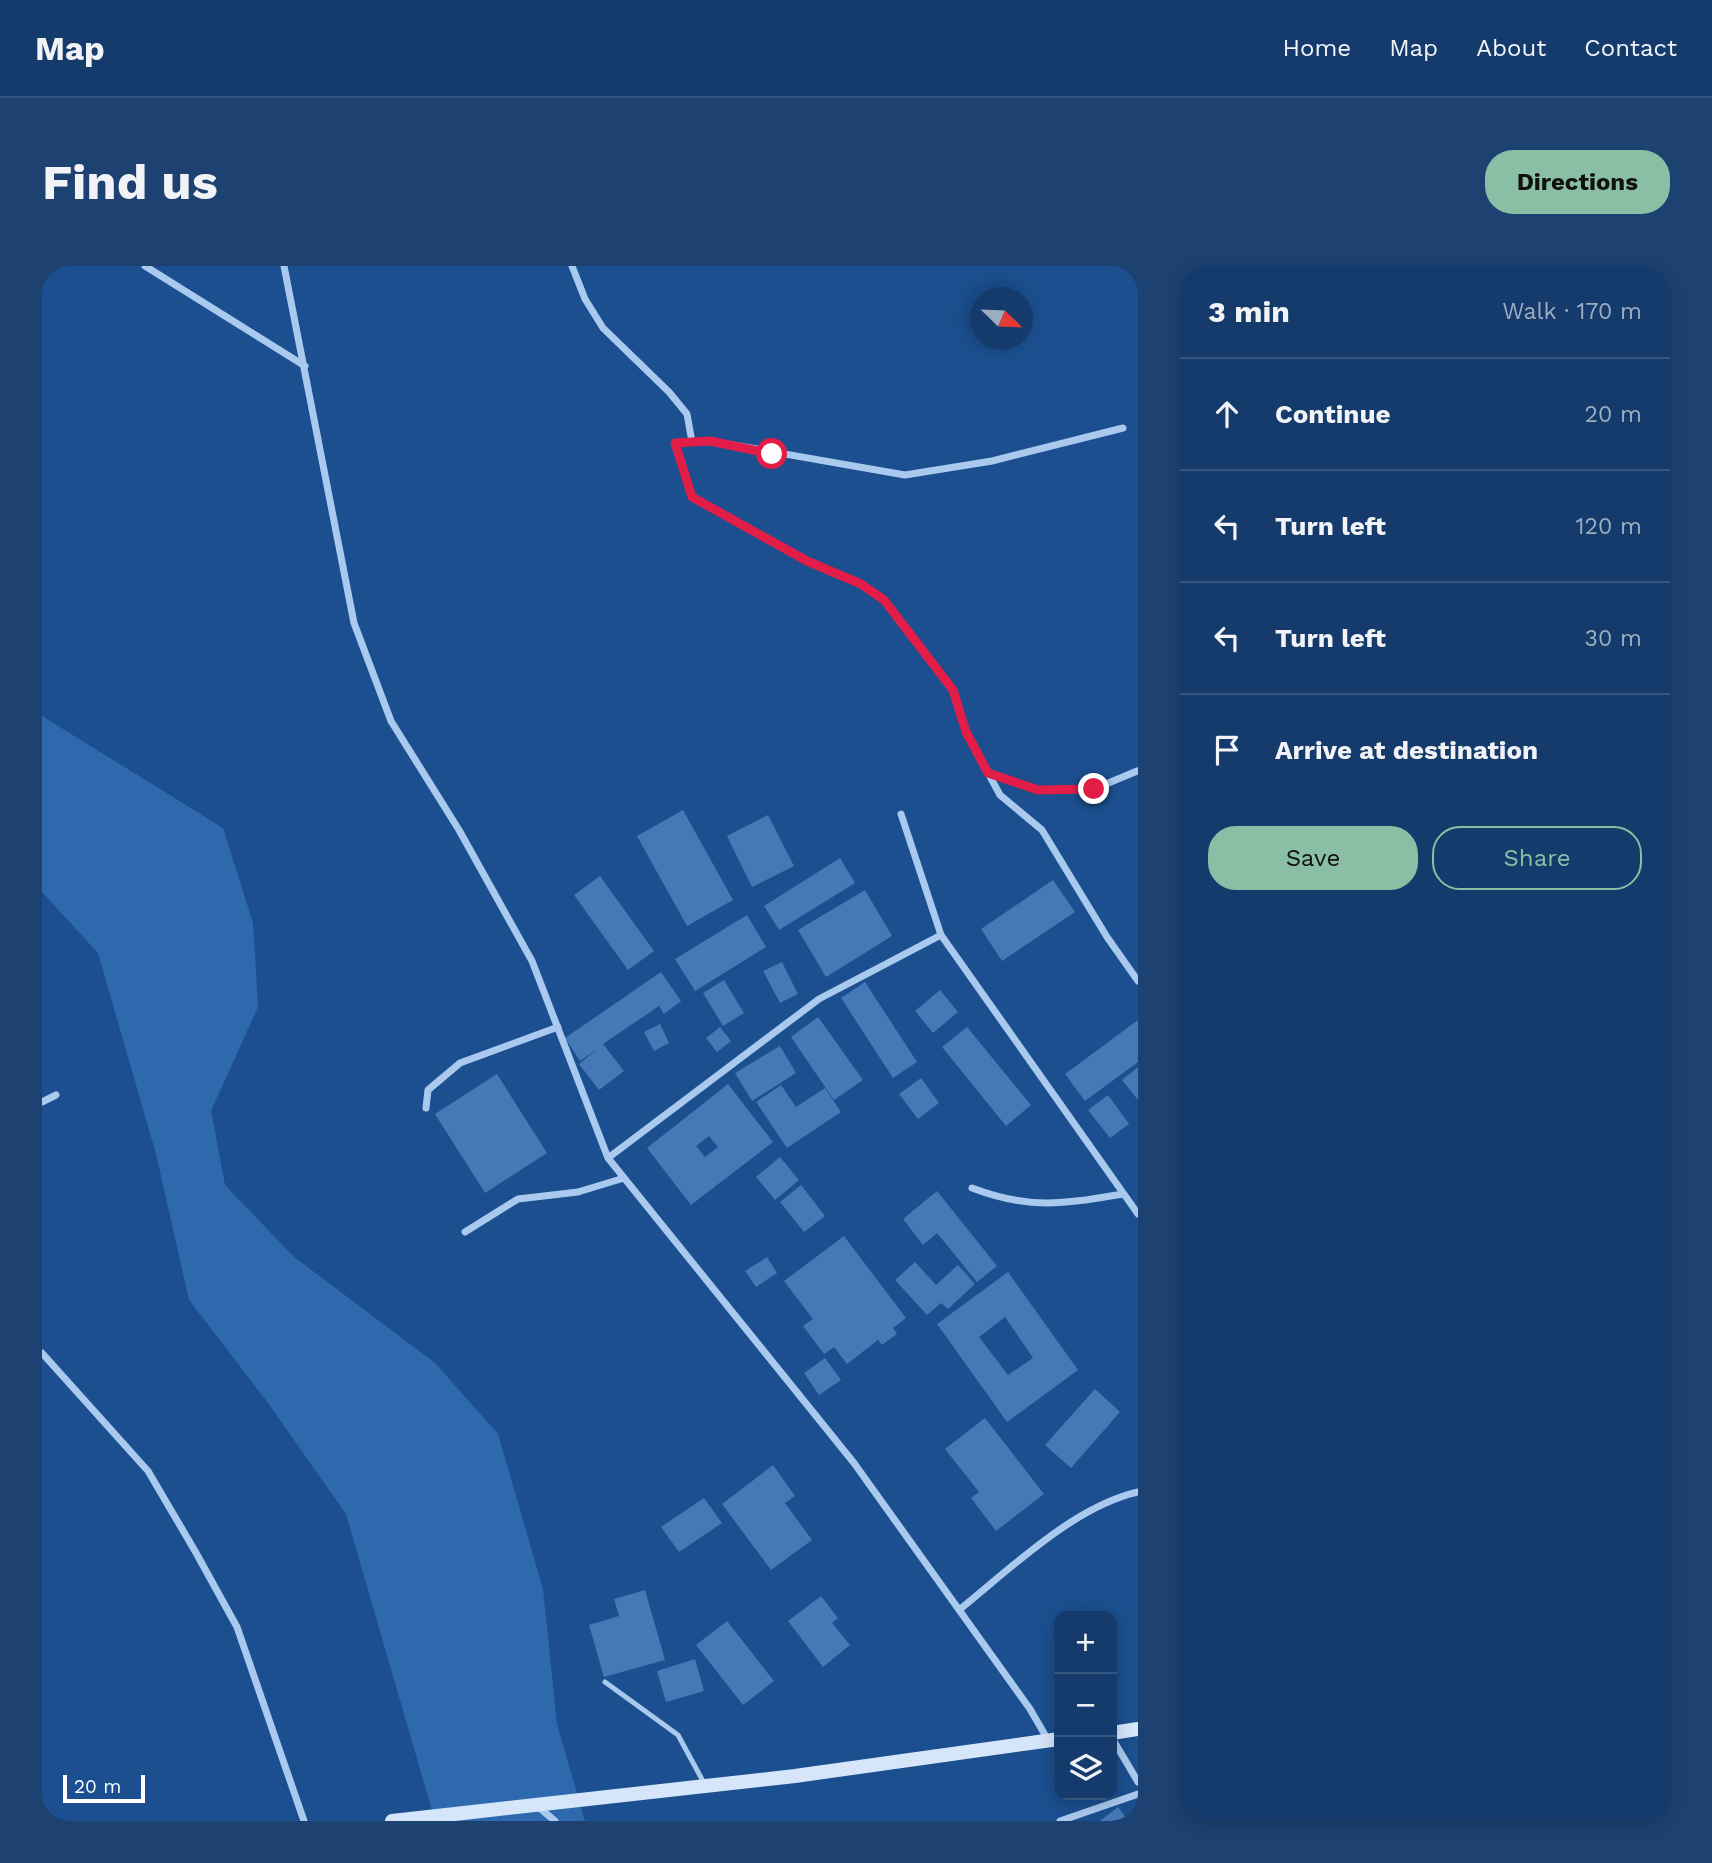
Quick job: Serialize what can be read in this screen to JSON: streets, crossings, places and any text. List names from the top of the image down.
{
  "scale_bar": "20 m",
  "north": "bottom right",
  "page": {
    "header": "Map",
    "nav": [
      "Home",
      "Map",
      "About",
      "Contact"
    ],
    "buttons": [
      "Directions",
      ["Save", "Share"]
    ],
    "title": "Find us",
    "heading": ["3 min", "Walk · 170 m"],
    "list": [
      ["Continue", "20 m"],
      ["Turn left", "120 m"],
      ["Turn left", "30 m"],
      "Arrive at destination"
    ],
    "map_buttons": ["+", "−"],
    "scale": "20 m"
  }
}
